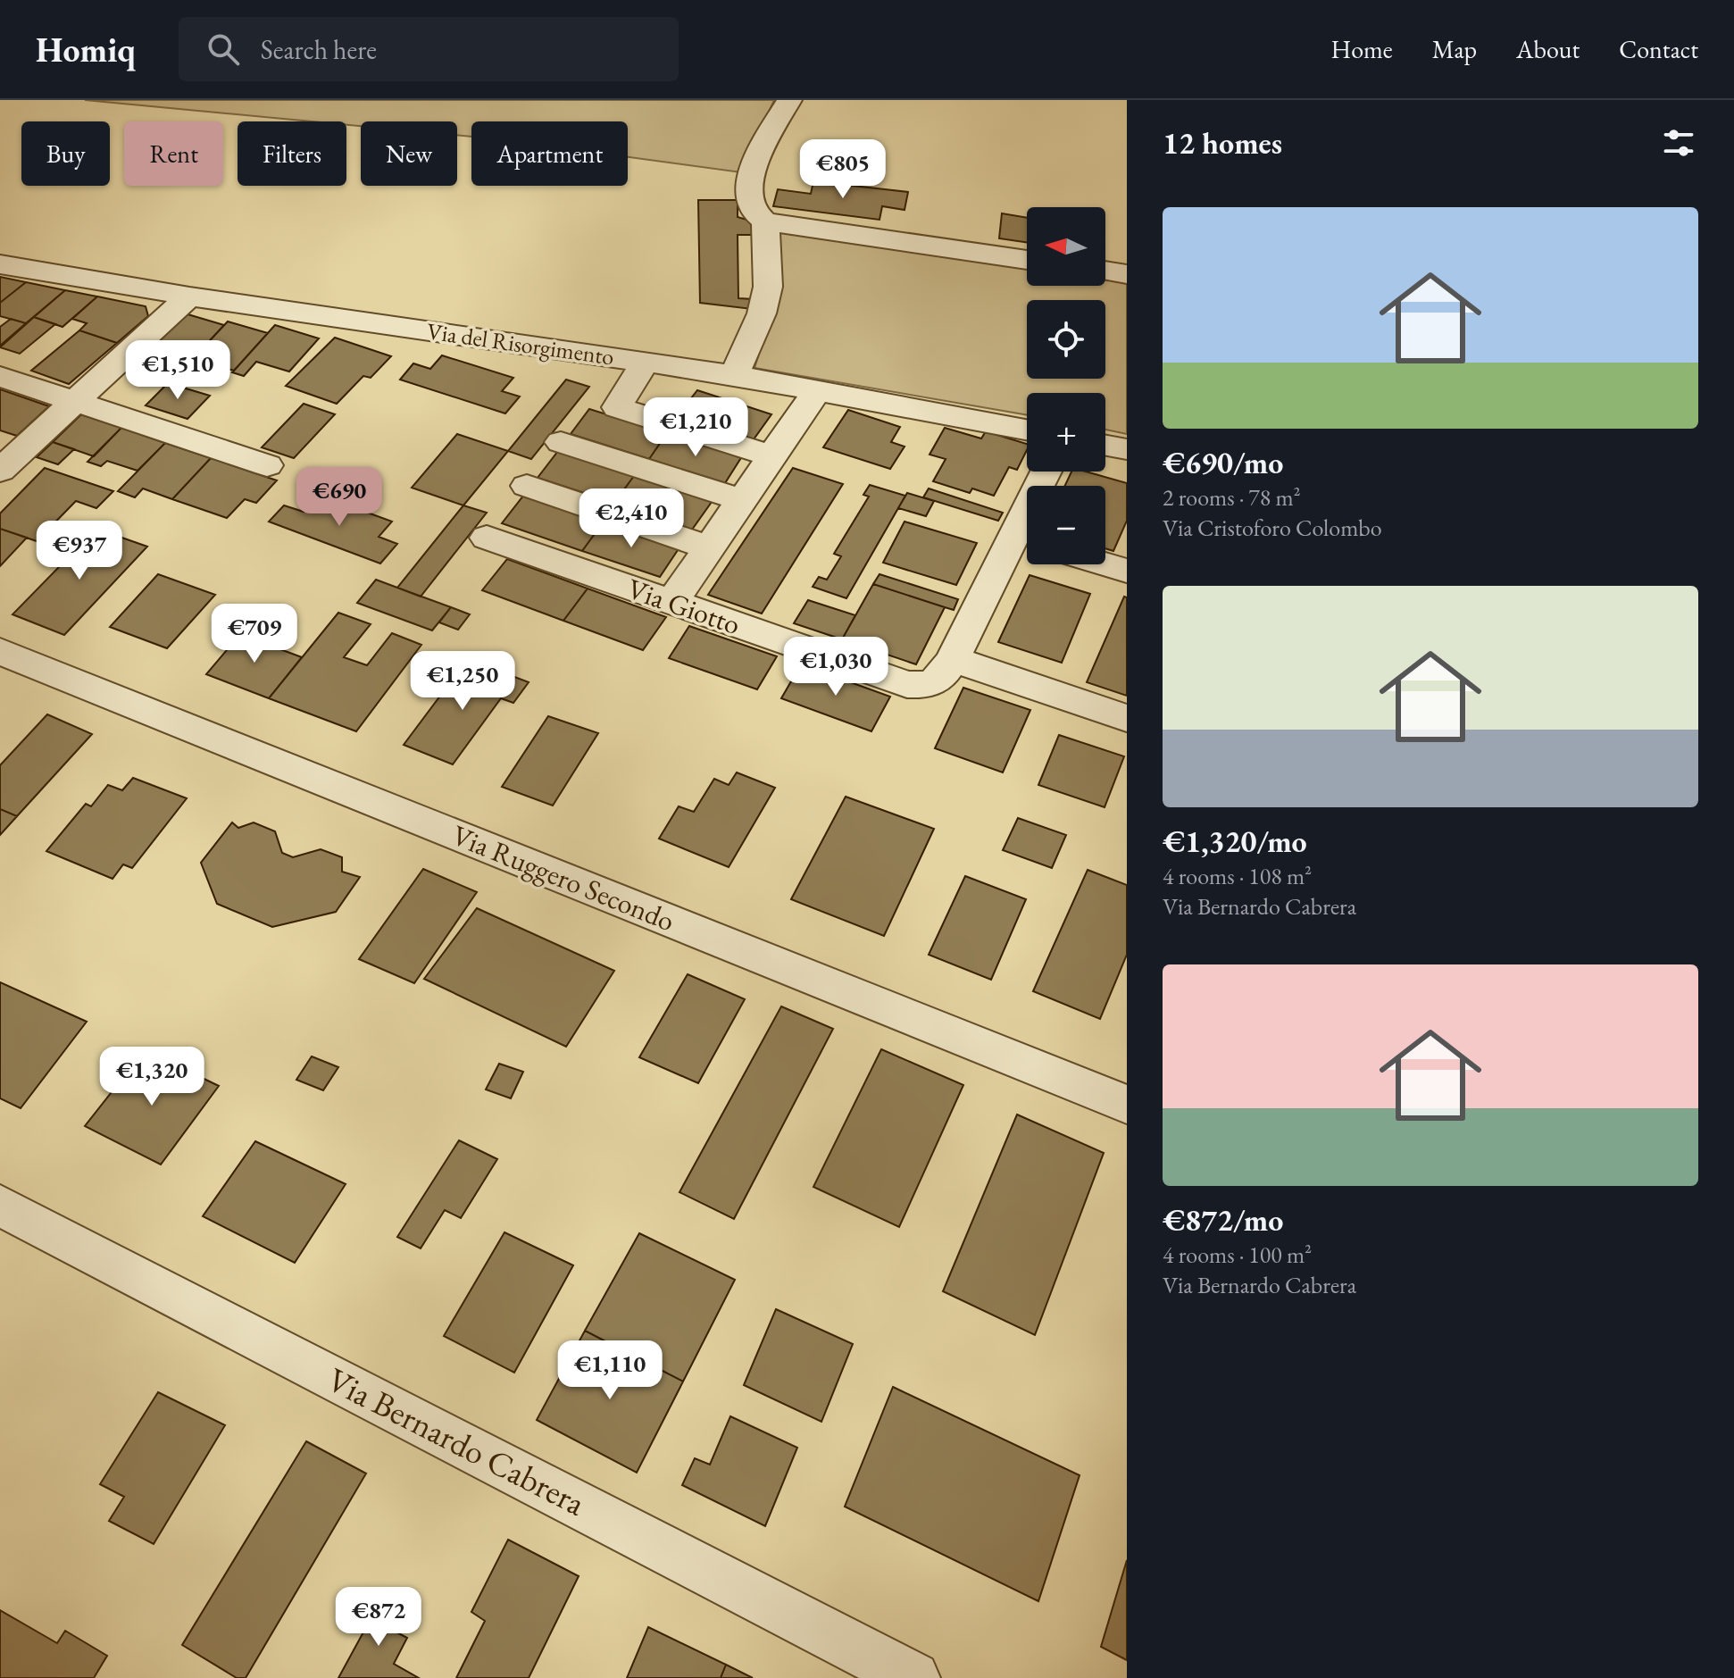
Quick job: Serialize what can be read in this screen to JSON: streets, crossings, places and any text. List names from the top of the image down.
{
  "streets": {
    "street": [
      "Via del Risorgimento",
      "Via Giotto",
      "Via Ruggero Secondo",
      "Via Bernardo Cabrera"
    ]
  },
  "north": "left",
  "page": {
    "header": "Homiq",
    "search": "Search here",
    "nav": [
      "Home",
      "Map",
      "About",
      "Contact"
    ],
    "heading": "12 homes",
    "chip": [
      "Buy",
      "Rent",
      "Filters",
      "New",
      "Apartment"
    ],
    "price": [
      "€805",
      "€1,510",
      "€1,210",
      "€690",
      "€2,410",
      "€937",
      "€709",
      "€1,030",
      "€1,250",
      "€1,320",
      "€1,110",
      "€872"
    ],
    "list": [
      {
        "name": "€690/mo",
        "note": "2 rooms · 78 m² · Via Cristoforo Colombo"
      },
      {
        "name": "€1,320/mo",
        "note": "4 rooms · 108 m² · Via Bernardo Cabrera"
      },
      {
        "name": "€872/mo",
        "note": "4 rooms · 100 m² · Via Bernardo Cabrera"
      }
    ],
    "map_buttons": ["+", "−"]
  }
}
